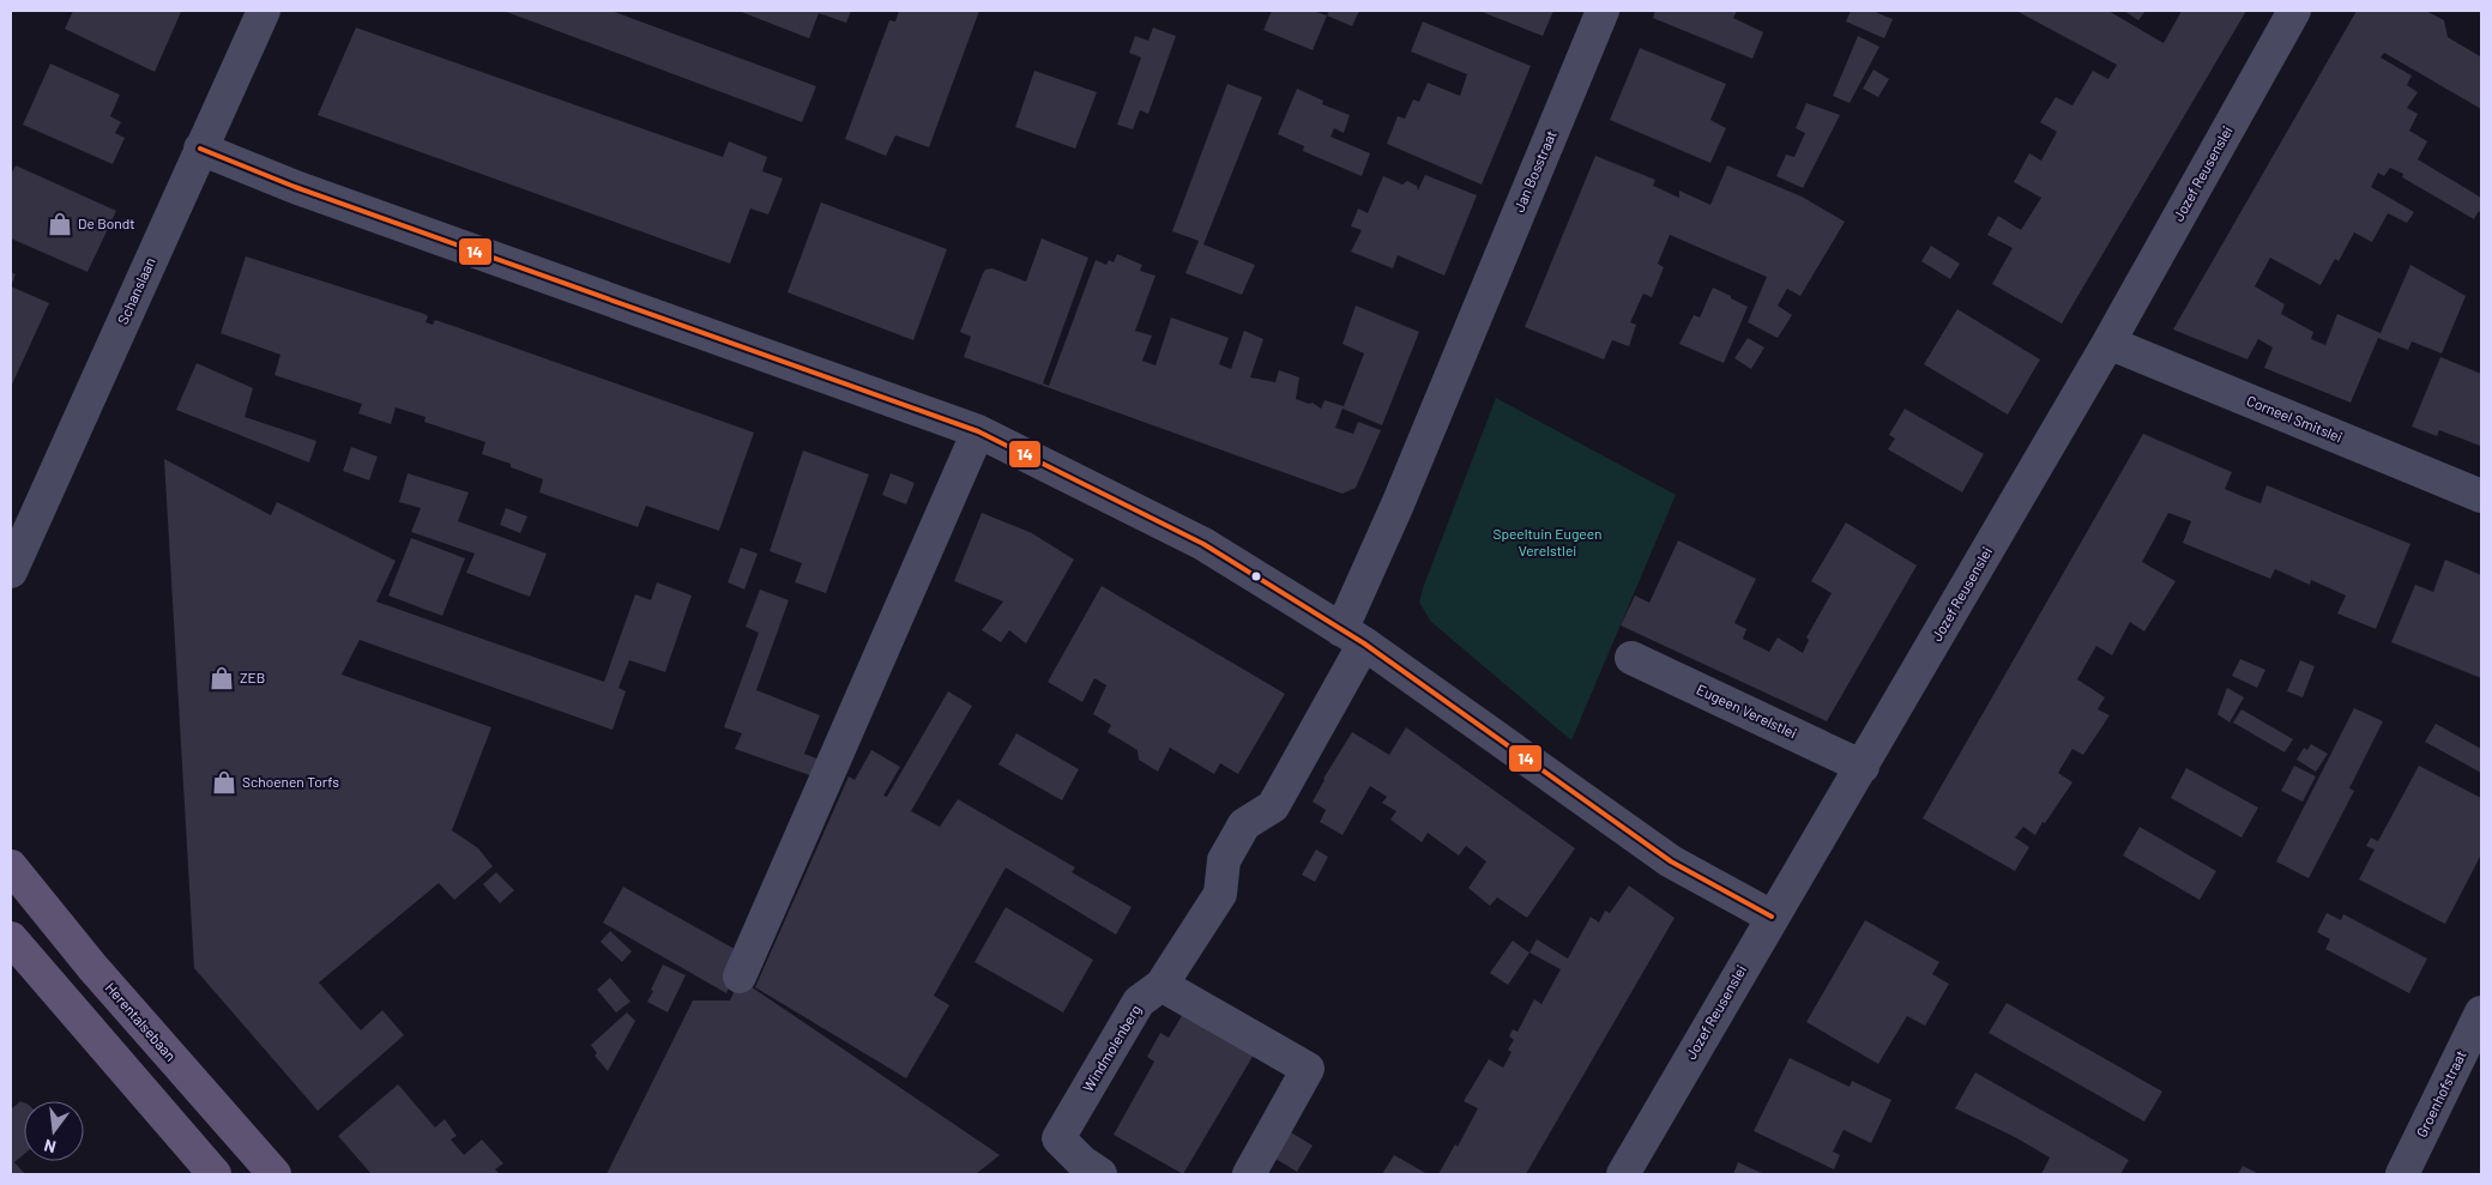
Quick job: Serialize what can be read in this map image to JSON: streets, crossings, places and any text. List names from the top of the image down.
{
  "streets": {
    "main road": ["Herentalsebaan"],
    "street": [
      "Jan Bosstraat",
      "Jozef Reusenslei",
      "Schanslaan",
      "Corneel Smitslei",
      "Eugeen Verelstlei",
      "Windmolenberg",
      "Groenhofstraat"
    ]
  },
  "crossings": [
    ["Jan Bosstraat", "Windmolenberg"],
    ["Jozef Reusenslei", "Corneel Smitslei"],
    ["Jozef Reusenslei", "Eugeen Verelstlei"]
  ],
  "parks": ["Speeltuin Eugeen Verelstlei"],
  "places": {
    "shop": ["De Bondt", "ZEB", "Schoenen Torfs"]
  },
  "lines": ["transit line 14"],
  "north": "bottom"
}
